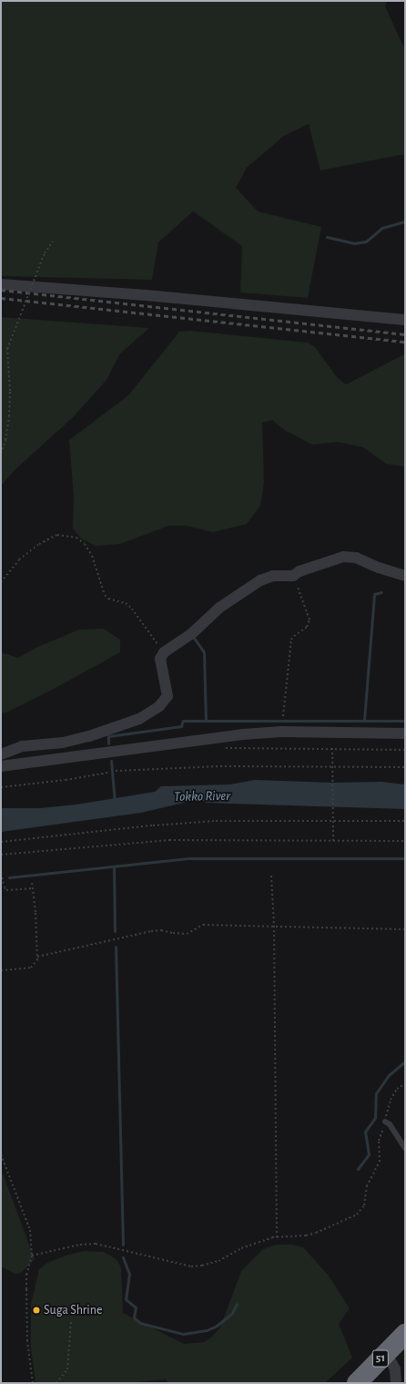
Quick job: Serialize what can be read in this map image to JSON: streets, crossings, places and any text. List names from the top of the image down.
{
  "streets": {
    "highway": ["51"]
  },
  "water": ["Tokko River"],
  "places": ["Suga Shrine"]
}
